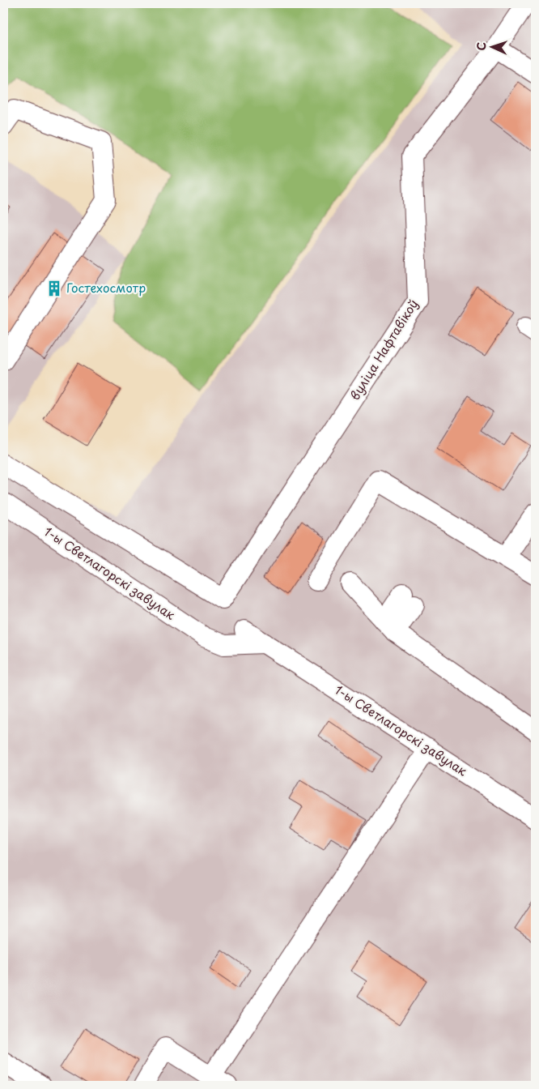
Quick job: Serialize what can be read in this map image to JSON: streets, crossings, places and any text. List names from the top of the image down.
{
  "streets": {
    "street": ["вуліца Нафтавікоў", "1-ы Светлагорскі завулак"]
  },
  "places": {
    "building": ["Гостехосмотр"]
  },
  "north": "left"
}
